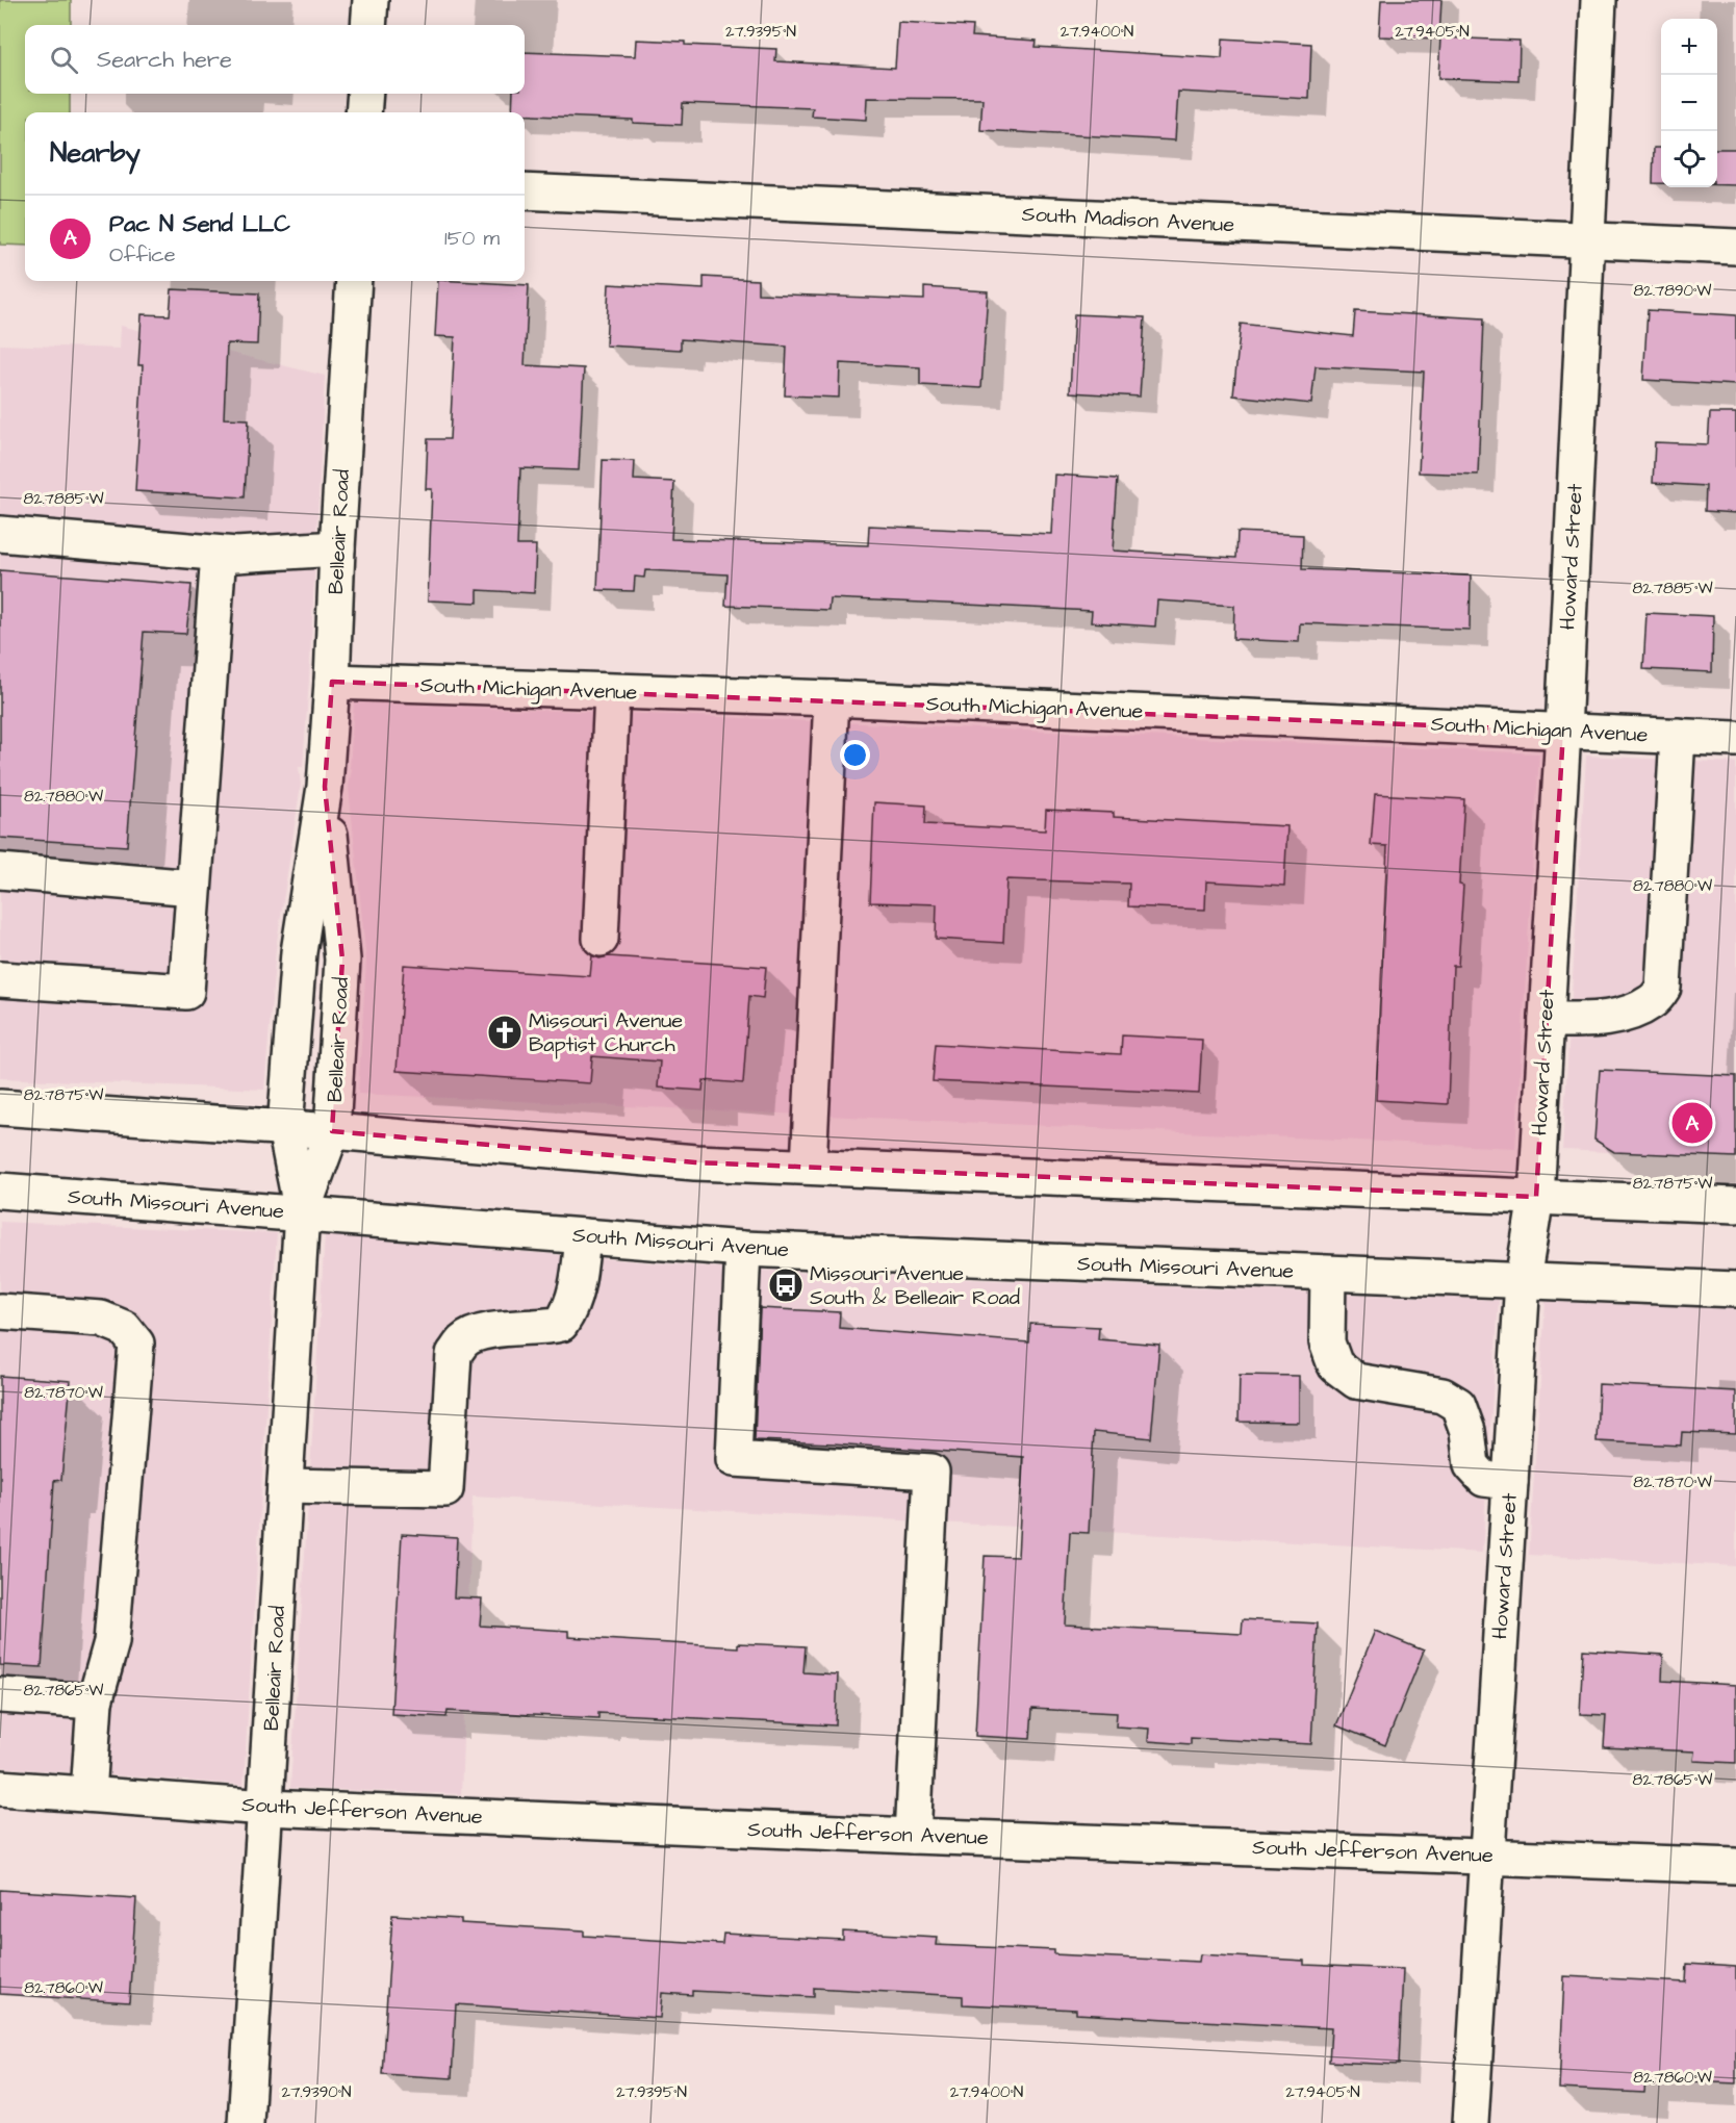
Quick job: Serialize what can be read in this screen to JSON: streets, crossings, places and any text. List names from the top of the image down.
{
  "streets": {
    "street": [
      "South Madison Avenue",
      "Belleair Road",
      "Howard Street",
      "South Michigan Avenue",
      "South Missouri Avenue",
      "South Jefferson Avenue"
    ]
  },
  "crossings": [
    ["South Madison Avenue", "Howard Street"],
    ["Belleair Road", "South Michigan Avenue"],
    ["Belleair Road", "South Missouri Avenue"],
    ["Belleair Road", "South Jefferson Avenue"],
    ["Howard Street", "South Michigan Avenue"],
    ["Howard Street", "South Missouri Avenue"],
    ["Howard Street", "South Jefferson Avenue"]
  ],
  "places": {
    "church": ["Missouri Avenue Baptist Church"],
    "bus stop": ["Missouri Avenue South & Belleair Road"]
  },
  "page": {
    "map_buttons": ["+", "−"],
    "search": "Search here",
    "heading": "Nearby",
    "list": [
      {
        "mark": "A",
        "name": "Pac N Send LLC",
        "note": "Office",
        "value": "150 m"
      }
    ],
    "pins": "A"
  },
  "coordinates": [
    "27.9395°N",
    "27.9400°N",
    "27.9405°N",
    "82.7890°W",
    "82.7885°W",
    "82.7880°W",
    "82.7875°W",
    "82.7870°W",
    "82.7865°W",
    "82.7860°W",
    "27.9390°N"
  ]
}
